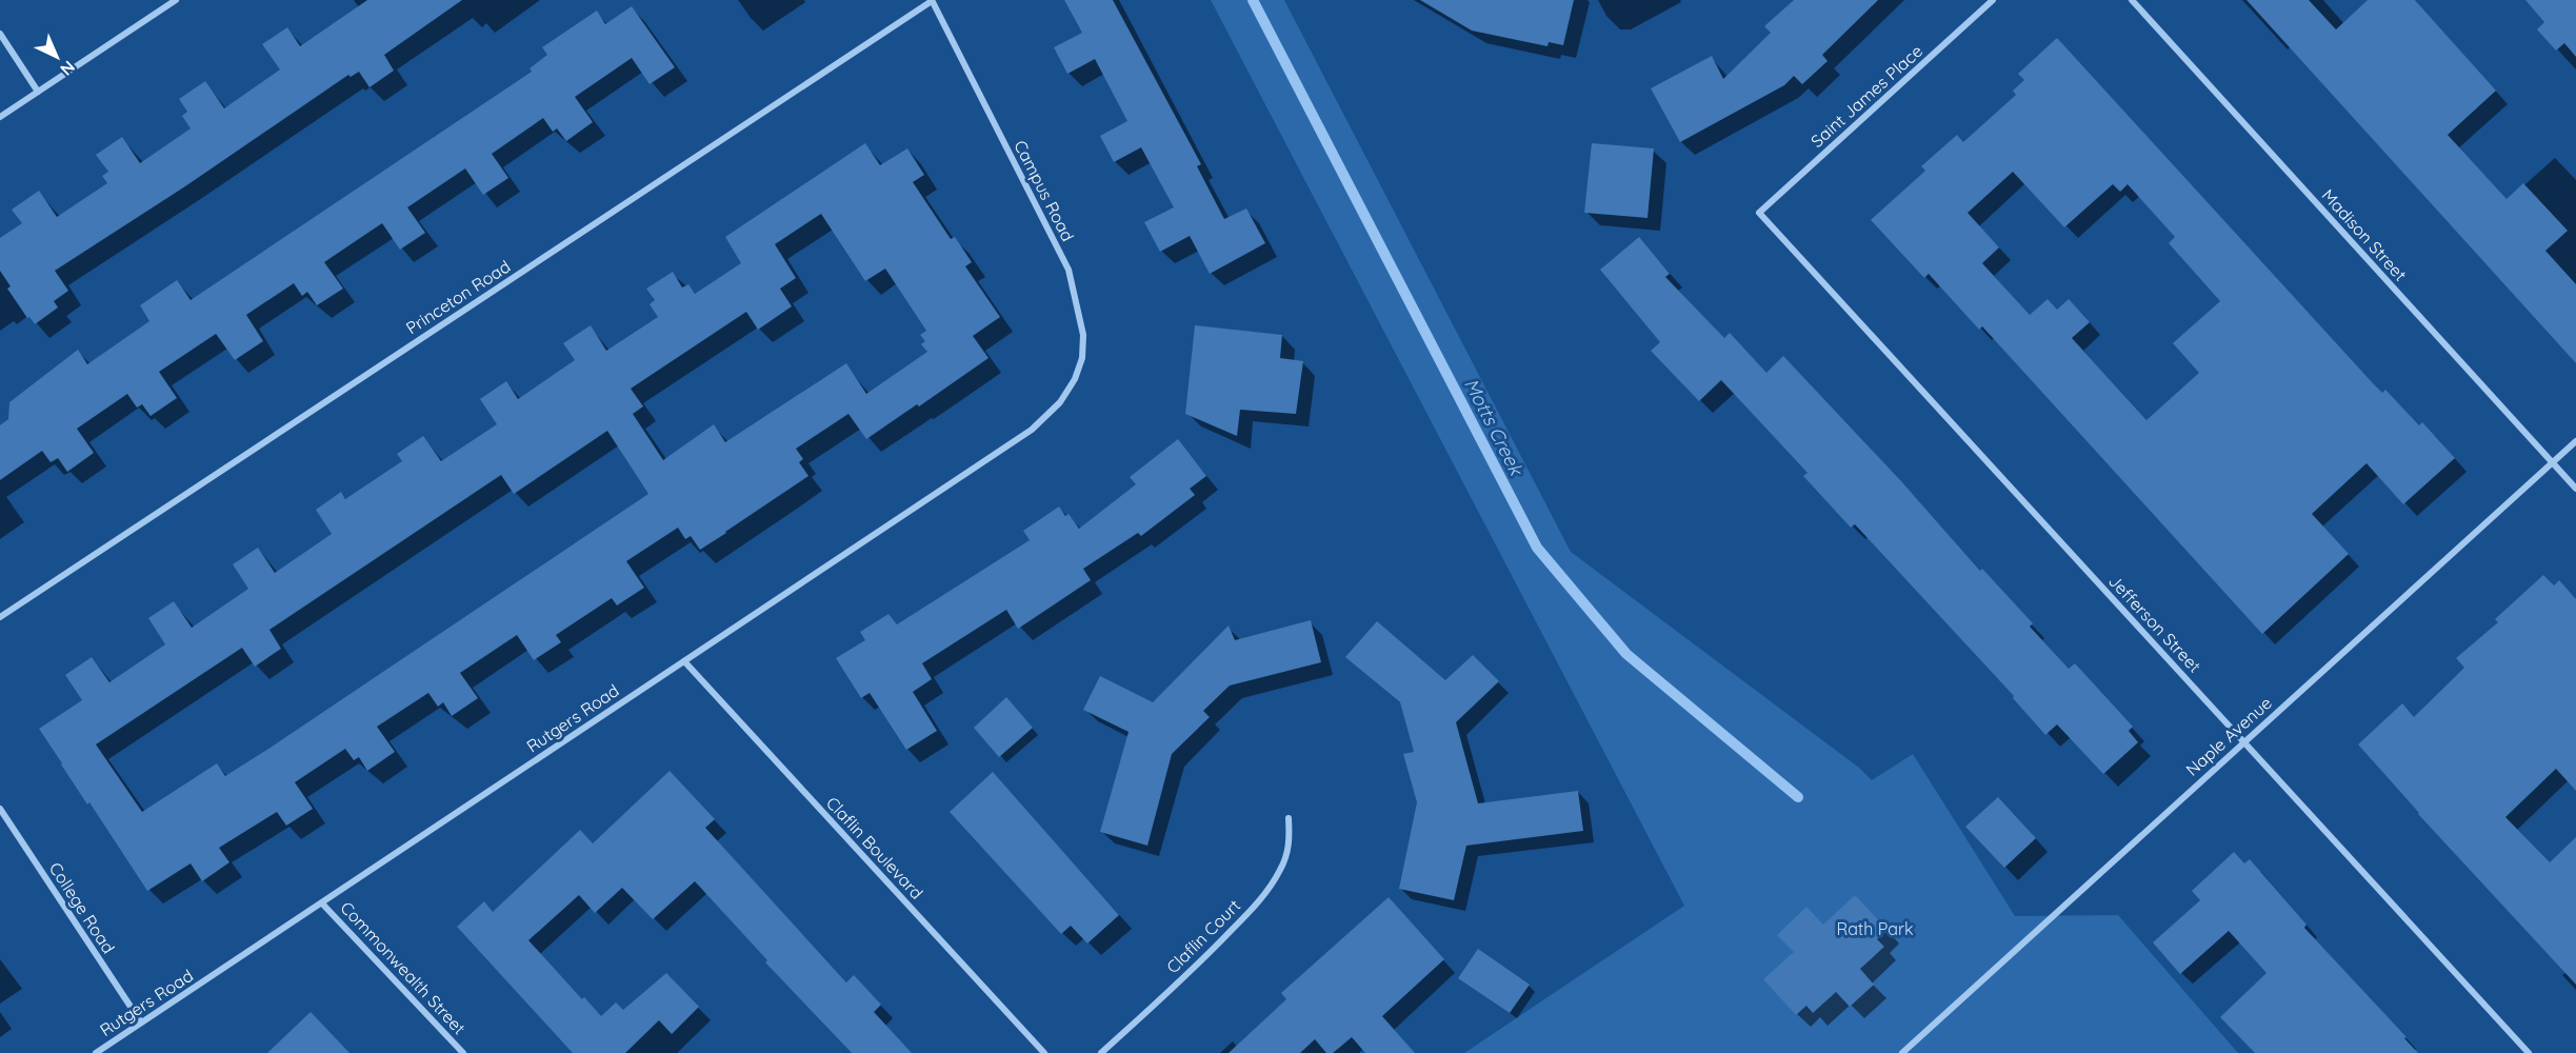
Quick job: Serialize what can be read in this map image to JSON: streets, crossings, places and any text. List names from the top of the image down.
{
  "streets": {
    "street": [
      "Saint James Place",
      "Campus Road",
      "Madison Street",
      "Princeton Road",
      "Jefferson Street",
      "Rutgers Road",
      "Naple Avenue",
      "Claflin Boulevard",
      "College Road",
      "Claflin Court",
      "Commonwealth Street"
    ]
  },
  "crossings": [
    ["Saint James Place", "Jefferson Street"],
    ["Campus Road", "Princeton Road"],
    ["Campus Road", "Rutgers Road"],
    ["Madison Street", "Naple Avenue"],
    ["Jefferson Street", "Naple Avenue"],
    ["Rutgers Road", "Claflin Boulevard"],
    ["Rutgers Road", "College Road"],
    ["Rutgers Road", "Commonwealth Street"]
  ],
  "water": ["Motts Creek"],
  "parks": ["Rath Park"],
  "north": "bottom right"
}
